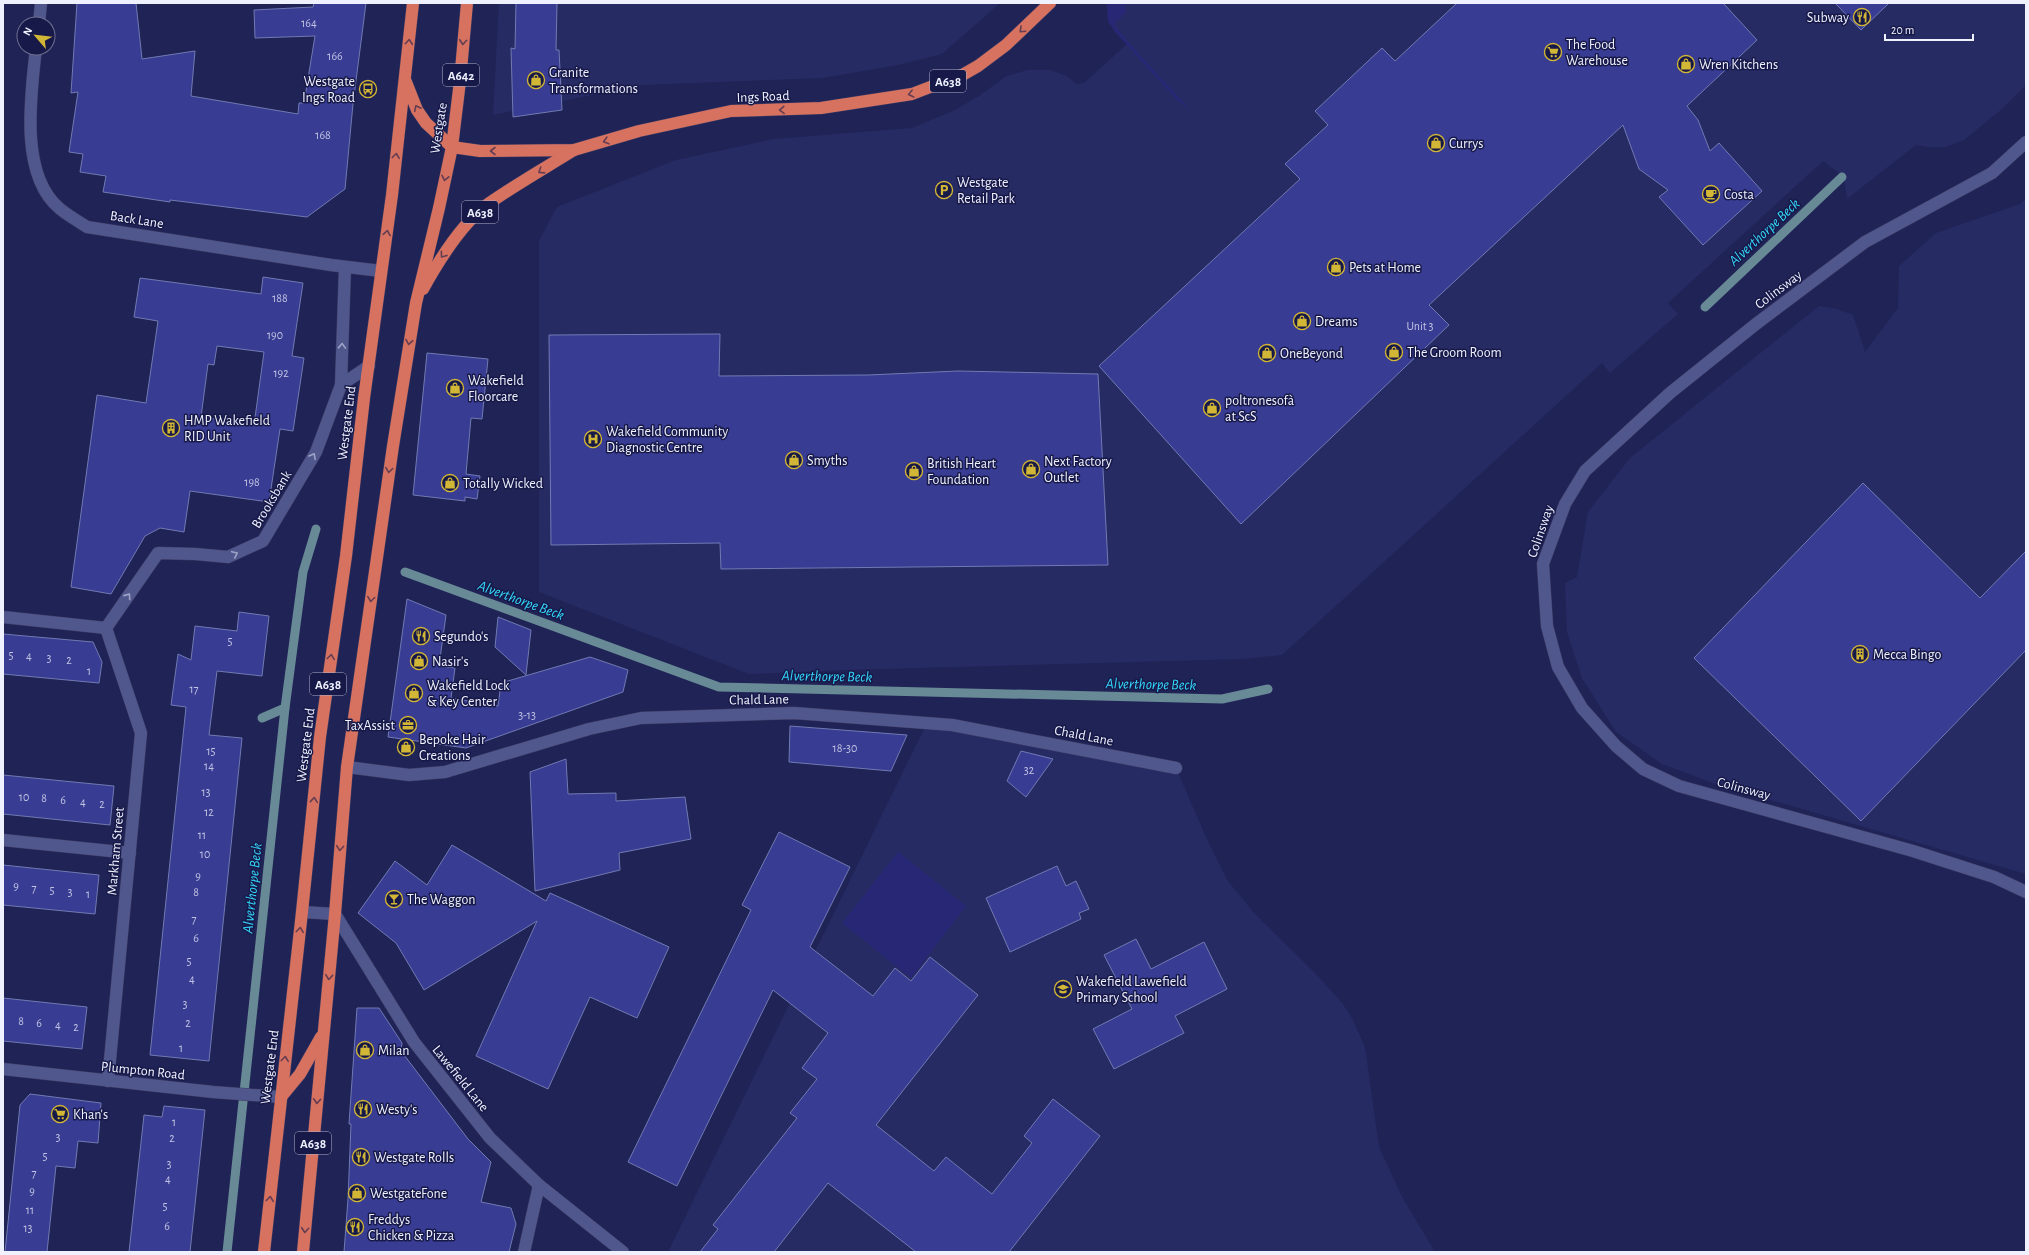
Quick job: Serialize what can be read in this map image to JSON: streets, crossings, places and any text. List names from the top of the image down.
{
  "streets": {
    "highway": [
      "A642",
      "A638",
      "Ings Road",
      "Westgate",
      "Westgate End"
    ],
    "street": [
      "Back Lane",
      "Colinsway",
      "Brooksbank",
      "Chald Lane",
      "Markham Street",
      "Plumpton Road",
      "Lawefield Lane"
    ]
  },
  "crossings": [
    ["A638", "Ings Road"],
    ["A638", "Westgate"],
    ["A638", "Westgate End"],
    ["A638", "Chald Lane"],
    ["A638", "Plumpton Road"],
    ["A638", "Lawefield Lane"],
    ["Ings Road", "Westgate"],
    ["Back Lane", "Westgate End"],
    ["Westgate End", "Brooksbank"],
    ["Westgate End", "Plumpton Road"],
    ["Brooksbank", "Markham Street"],
    ["Markham Street", "Plumpton Road"]
  ],
  "one_way": ["Ings Road", "Westgate", "Brooksbank"],
  "water": ["Alverthorpe Beck"],
  "places": {
    "restaurant": [
      "Subway",
      "Segundo's",
      "Westy's",
      "Westgate Rolls",
      "Freddys Chicken & Pizza"
    ],
    "supermarket": ["The Food Warehouse", "Khan's"],
    "shop": [
      "Wren Kitchens",
      "Granite Transformations",
      "Currys",
      "Pets at Home",
      "Dreams",
      "The Groom Room",
      "OneBeyond",
      "Wakefield Floorcare",
      "poltronesofà at ScS",
      "Smyths",
      "Next Factory Outlet",
      "British Heart Foundation",
      "Totally Wicked",
      "Nasir's",
      "Wakefield Lock & Key Center",
      "Bepoke Hair Creations",
      "Milan",
      "WestgateFone"
    ],
    "bus stop": ["Westgate Ings Road"],
    "parking": ["Westgate Retail Park"],
    "cafe": ["Costa"],
    "building": ["HMP Wakefield RID Unit", "Mecca Bingo"],
    "hospital": ["Wakefield Community Diagnostic Centre"],
    "office": ["TaxAssist"],
    "bar": ["The Waggon"],
    "school or university": ["Wakefield Lawefield Primary School"]
  },
  "house_numbers": [
    "164",
    "166",
    "168",
    "188",
    "Unit 3",
    "190",
    "192",
    "198",
    "5",
    "5",
    "4",
    "3",
    "2",
    "1",
    "17",
    "3-13",
    "18-30",
    "15",
    "14",
    "32",
    "13",
    "10",
    "8",
    "6",
    "4",
    "2",
    "12",
    "11",
    "10",
    "9",
    "9",
    "7",
    "5",
    "3",
    "8",
    "1",
    "7",
    "6",
    "5",
    "4",
    "3",
    "8",
    "6",
    "2",
    "4",
    "2",
    "1",
    "1",
    "3",
    "2",
    "5",
    "3",
    "7",
    "4",
    "9",
    "5",
    "11",
    "6",
    "13"
  ],
  "scale_bar": "20 m",
  "north": "top left"
}
